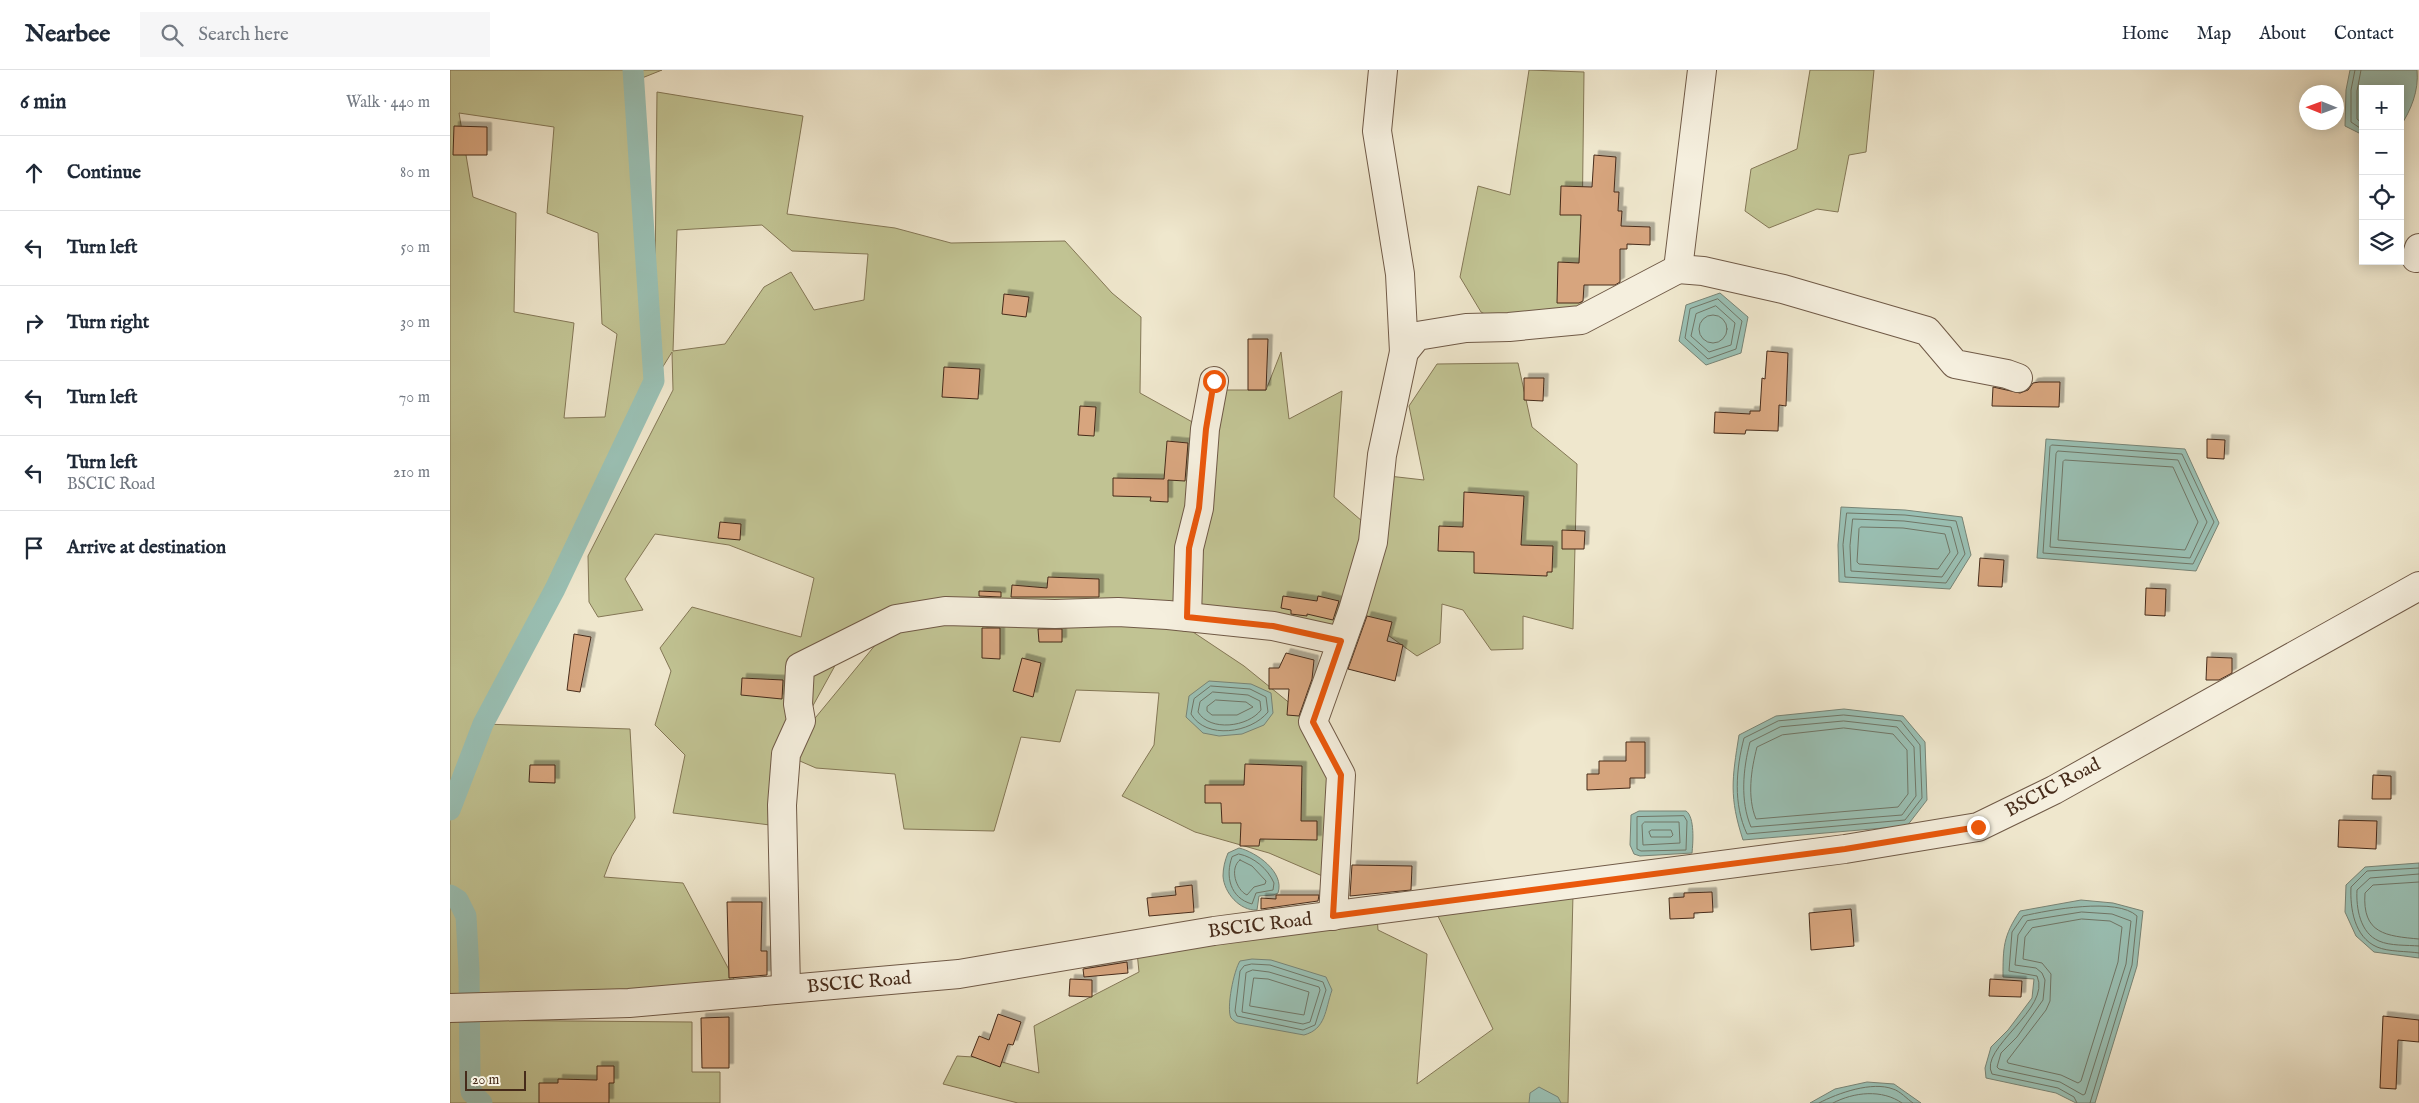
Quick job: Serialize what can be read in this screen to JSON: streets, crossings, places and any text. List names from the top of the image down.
{
  "streets": {
    "street": ["BSCIC Road"]
  },
  "scale_bar": "20 m",
  "north": "left",
  "page": {
    "header": "Nearbee",
    "search": "Search here",
    "nav": [
      "Home",
      "Map",
      "About",
      "Contact"
    ],
    "heading": ["6 min", "Walk · 440 m"],
    "map_buttons": ["+", "−"],
    "list": [
      ["Continue", "80 m"],
      ["Turn left", "50 m"],
      ["Turn right", "30 m"],
      ["Turn left", "70 m"],
      ["Turn left", "BSCIC Road", "210 m"],
      "Arrive at destination"
    ],
    "scale": "20 m"
  }
}
